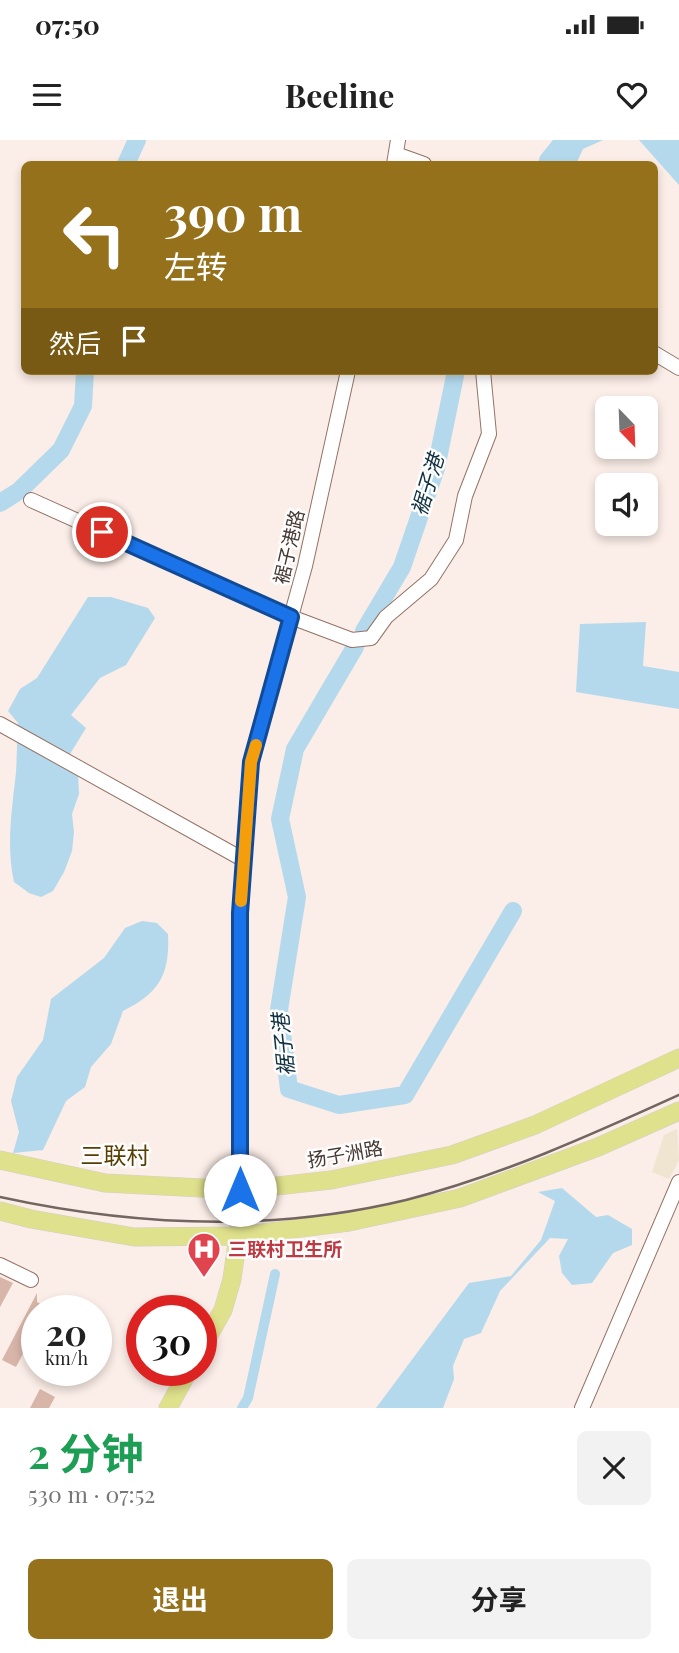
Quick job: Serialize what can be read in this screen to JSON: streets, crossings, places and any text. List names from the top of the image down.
{
  "streets": {
    "main road": ["扬子洲路"],
    "street": ["裾子港路"]
  },
  "crossings": [
    ["裾子港路", "扬子洲路"]
  ],
  "districts": ["三联村"],
  "water": ["裾子港"],
  "places": {
    "hospital": ["三联村卫生所"]
  },
  "north": "bottom right",
  "page": {
    "status": "07:50",
    "header": "Beeline",
    "turn": ["390 m", "左转"],
    "then": "然后",
    "speed": "20 km/h",
    "limit": "30",
    "heading": ["2 分钟", "530 m · 07:52"],
    "buttons": ["退出", "分享"]
  }
}
